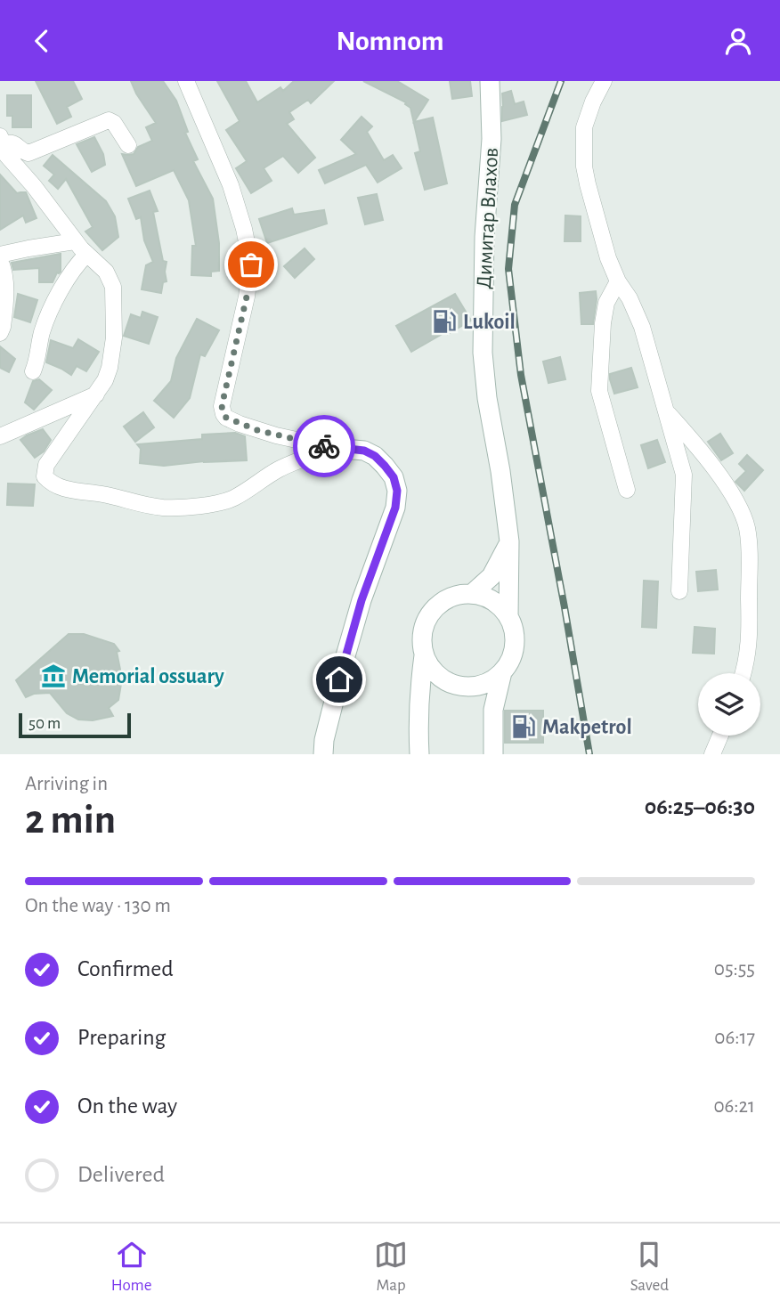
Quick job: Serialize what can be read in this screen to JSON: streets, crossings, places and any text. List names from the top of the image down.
{
  "streets": {
    "main road": ["Димитар Влахов"]
  },
  "places": {
    "fuel station": ["Lukoil", "Makpetrol"],
    "museum": ["Memorial ossuary"]
  },
  "scale_bar": "50 m",
  "page": {
    "header": "Nomnom",
    "scale": "50 m",
    "heading": ["2 min", "Arriving in", "06:25–06:30"],
    "bar": "On the way · 130 m",
    "list": [
      ["Confirmed", "05:55"],
      ["Preparing", "06:17"],
      ["On the way", "06:21"],
      "Delivered"
    ],
    "tabs": ["Home", "Map", "Saved"]
  }
}
